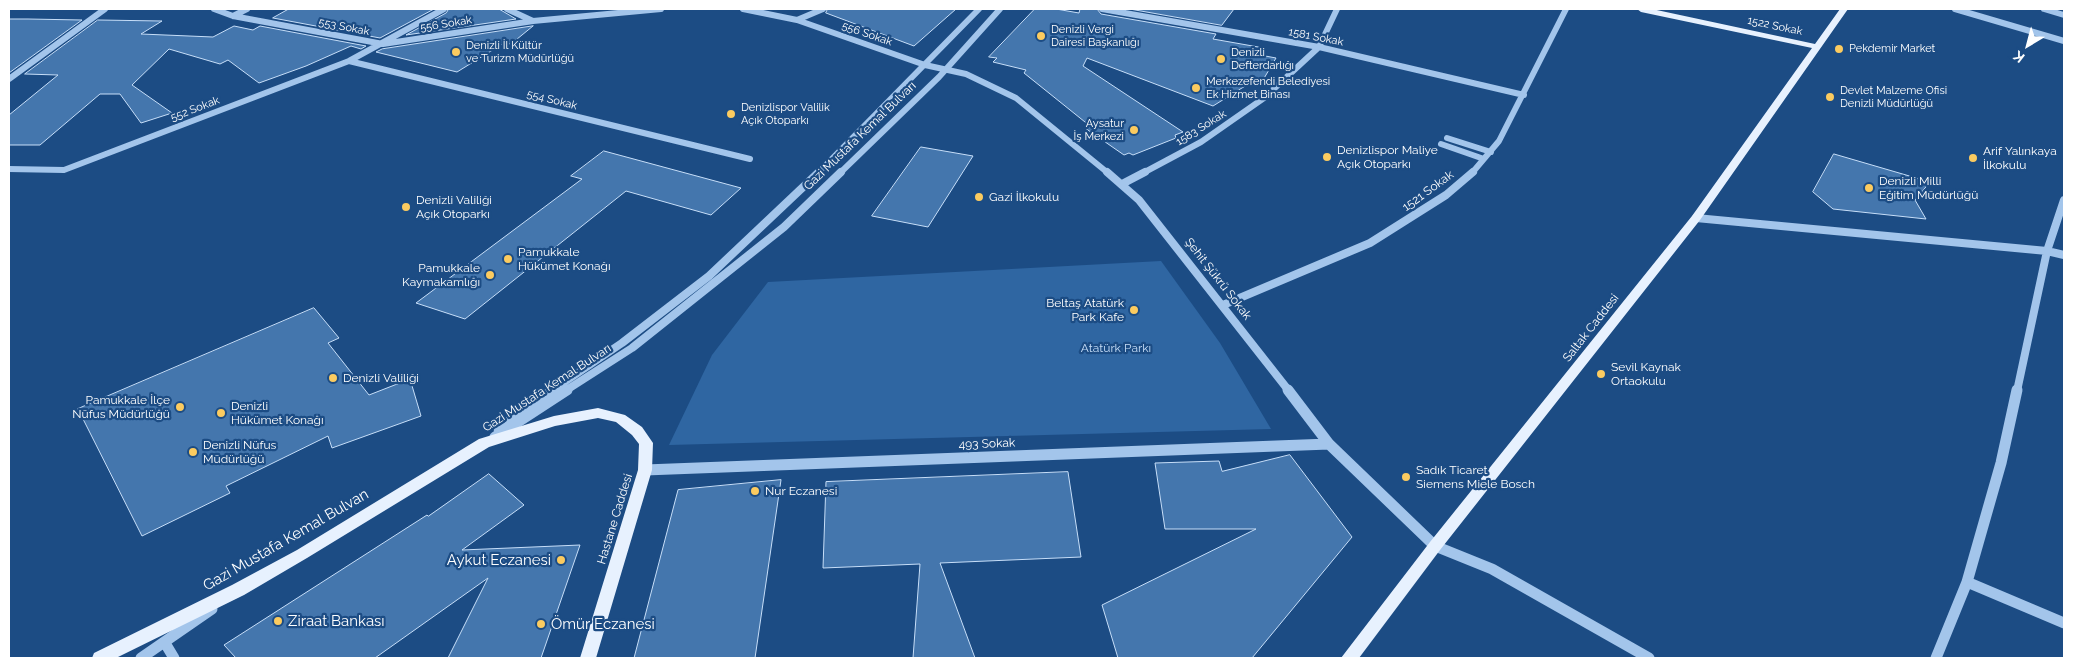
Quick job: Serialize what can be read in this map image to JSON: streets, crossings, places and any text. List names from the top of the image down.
{
  "streets": {
    "main road": [
      "1522 Sokak",
      "Saltak Caddesi",
      "Hastane Caddesi",
      "Gazi Mustafa Kemal Bulvan"
    ],
    "street": [
      "556 Sokak",
      "553 Sokak",
      "1581 Sokak",
      "554 Sokak",
      "552 Sokak",
      "1583 Sokak",
      "Gazi Mustafa Kemal Bulvarı",
      "1521 Sokak",
      "Şehit Şükrü Sokak",
      "493 Sokak"
    ]
  },
  "crossings": [
    ["556 Sokak", "553 Sokak"],
    ["556 Sokak", "552 Sokak"],
    ["556 Sokak", "Gazi Mustafa Kemal Bulvarı"],
    ["556 Sokak", "Şehit Şükrü Sokak"],
    ["1522 Sokak", "Saltak Caddesi"],
    ["553 Sokak", "552 Sokak"],
    ["1581 Sokak", "1583 Sokak"],
    ["1581 Sokak", "1521 Sokak"],
    ["554 Sokak", "552 Sokak"],
    ["1583 Sokak", "Şehit Şükrü Sokak"],
    ["Gazi Mustafa Kemal Bulvarı", "Şehit Şükrü Sokak"],
    ["Gazi Mustafa Kemal Bulvarı", "Gazi Mustafa Kemal Bulvan"],
    ["1521 Sokak", "Şehit Şükrü Sokak"],
    ["Şehit Şükrü Sokak", "Saltak Caddesi"],
    ["Şehit Şükrü Sokak", "493 Sokak"],
    ["493 Sokak", "Hastane Caddesi"],
    ["Hastane Caddesi", "Gazi Mustafa Kemal Bulvan"]
  ],
  "parks": ["Atatürk Parkı"],
  "places": [
    "Denizli Vergi Dairesi Başkanlığı",
    "Pekdemir Market",
    "Denizli İl Kültür ve Turizm Müdürlüğü",
    "Denizli Defterdarlığı",
    "Merkezefendi Belediyesi Ek Hizmet Binası",
    "Devlet Malzeme Ofisi Denizli Müdürlüğü",
    "Denizlispor Valilik Açık Otoparkı",
    "Aysatur İş Merkezi",
    "Denizlispor Maliye Açık Otoparkı",
    "Arif Yalınkaya İlkokulu",
    "Denizli Milli Eğitim Müdürlüğü",
    "Gazi İlkokulu",
    "Denizli Valiliği Açık Otoparkı",
    "Pamukkale Hükümet Konağı",
    "Pamukkale Kaymakamlığı",
    "Beltaş Atatürk Park Kafe",
    "Sevil Kaynak Ortaokulu",
    "Denizli Valiliği",
    "Pamukkale İlçe Nüfus Müdürlüğü",
    "Denizli Hükümet Konağı",
    "Denizli Nüfus Müdürlüğü",
    "Sadık Ticaret Siemens Miele Bosch",
    "Nur Eczanesi",
    "Aykut Eczanesi",
    "Ziraat Bankası",
    "Ömür Eczanesi"
  ],
  "north": "bottom left"
}
